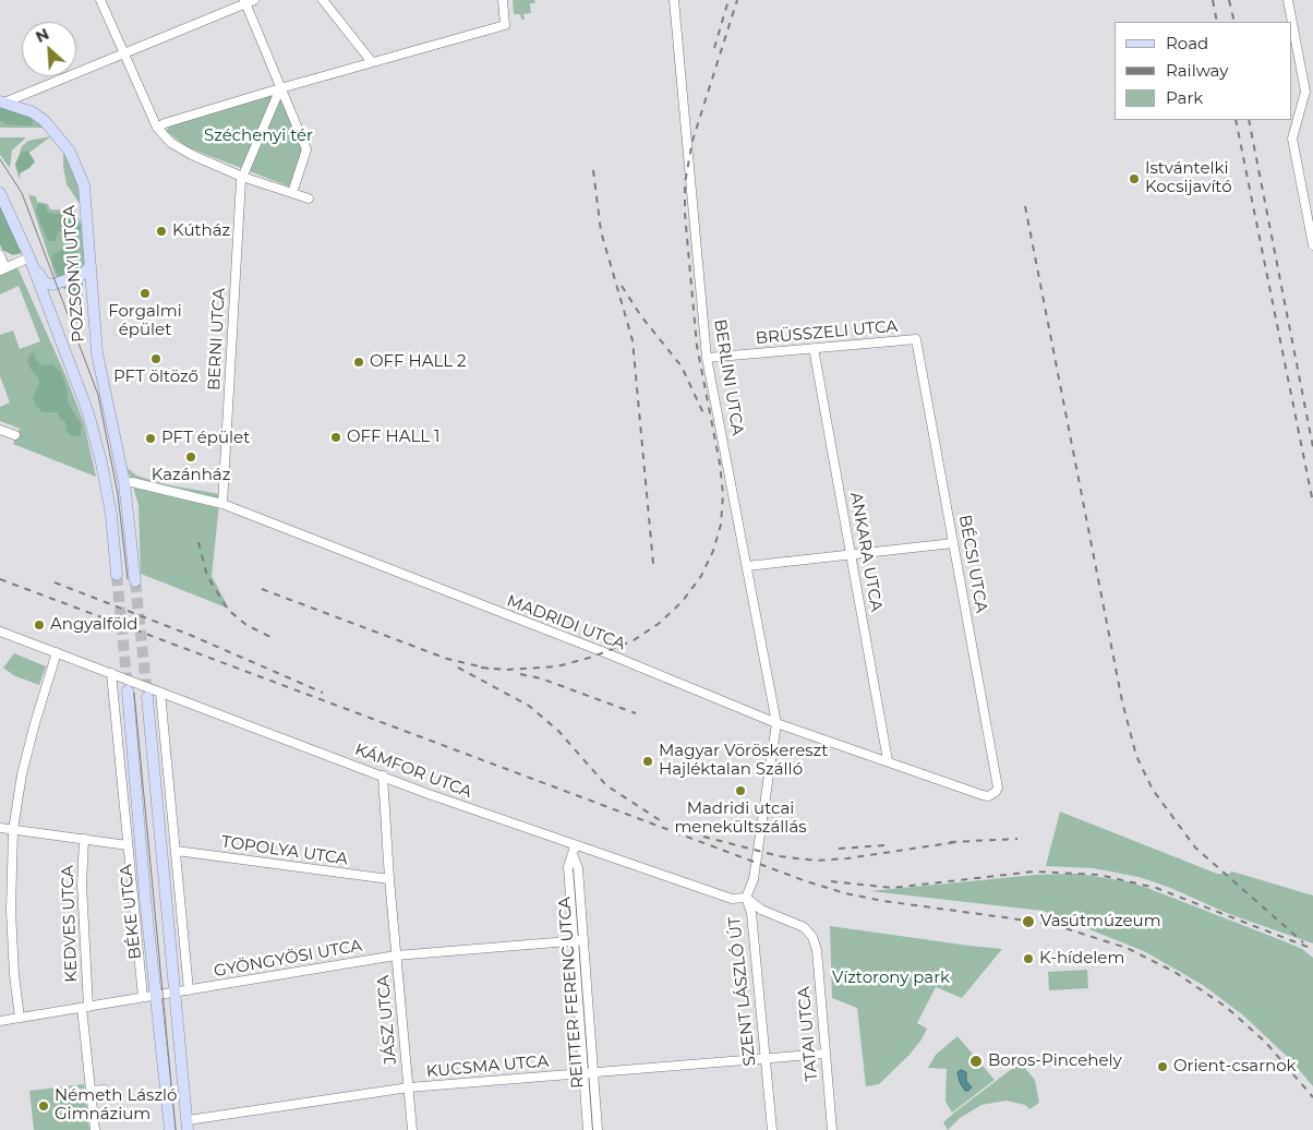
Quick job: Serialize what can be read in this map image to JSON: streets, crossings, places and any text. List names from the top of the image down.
{
  "streets": {
    "main road": ["POZSONYI UTCA", "BÉKE UTCA"],
    "street": [
      "BRÜSSZELI UTCA",
      "BERNI UTCA",
      "BERLINI UTCA",
      "ANKARA UTCA",
      "BÉCSI UTCA",
      "MADRIDI UTCA",
      "KÁMFOR UTCA",
      "TOPOLYA UTCA",
      "KEDVES UTCA",
      "GYÖNGYÖSI UTCA",
      "SZENT LÁSZLÓ ÚT",
      "REITTER FERENC UTCA",
      "JÁSZ UTCA",
      "TATAI UTCA",
      "KUCSMA UTCA"
    ]
  },
  "crossings": [
    ["POZSONYI UTCA", "MADRIDI UTCA"],
    ["BRÜSSZELI UTCA", "BERLINI UTCA"],
    ["BRÜSSZELI UTCA", "ANKARA UTCA"],
    ["BRÜSSZELI UTCA", "BÉCSI UTCA"],
    ["BERNI UTCA", "MADRIDI UTCA"],
    ["BERLINI UTCA", "MADRIDI UTCA"],
    ["BERLINI UTCA", "SZENT LÁSZLÓ ÚT"],
    ["ANKARA UTCA", "MADRIDI UTCA"],
    ["BÉCSI UTCA", "MADRIDI UTCA"],
    ["MADRIDI UTCA", "SZENT LÁSZLÓ ÚT"],
    ["KÁMFOR UTCA", "BÉKE UTCA"],
    ["KÁMFOR UTCA", "SZENT LÁSZLÓ ÚT"],
    ["KÁMFOR UTCA", "REITTER FERENC UTCA"],
    ["KÁMFOR UTCA", "JÁSZ UTCA"],
    ["KÁMFOR UTCA", "TATAI UTCA"],
    ["TOPOLYA UTCA", "JÁSZ UTCA"],
    ["BÉKE UTCA", "GYÖNGYÖSI UTCA"],
    ["KEDVES UTCA", "GYÖNGYÖSI UTCA"],
    ["GYÖNGYÖSI UTCA", "REITTER FERENC UTCA"],
    ["GYÖNGYÖSI UTCA", "JÁSZ UTCA"],
    ["SZENT LÁSZLÓ ÚT", "KUCSMA UTCA"],
    ["REITTER FERENC UTCA", "KUCSMA UTCA"],
    ["JÁSZ UTCA", "KUCSMA UTCA"],
    ["TATAI UTCA", "KUCSMA UTCA"]
  ],
  "parks": ["Széchenyi tér", "Víztorony park"],
  "places": [
    "Istvántelki Kocsijavító",
    "Kútház",
    "Forgalmi épület",
    "PFT öltöző",
    "OFF HALL 2",
    "OFF HALL 1",
    "PFT épület",
    "Kazánház",
    "Angyalföld",
    "Magyar Vöröskereszt Hajléktalan Szálló",
    "Madridi utcai menekültszállás",
    "Vasútmúzeum",
    "K-hídelem",
    "Boros-Pincehely",
    "Orient-csarnok",
    "Németh László Gimnázium"
  ],
  "legend": ["Road", "Railway", "Park"],
  "north": "top left"
}
